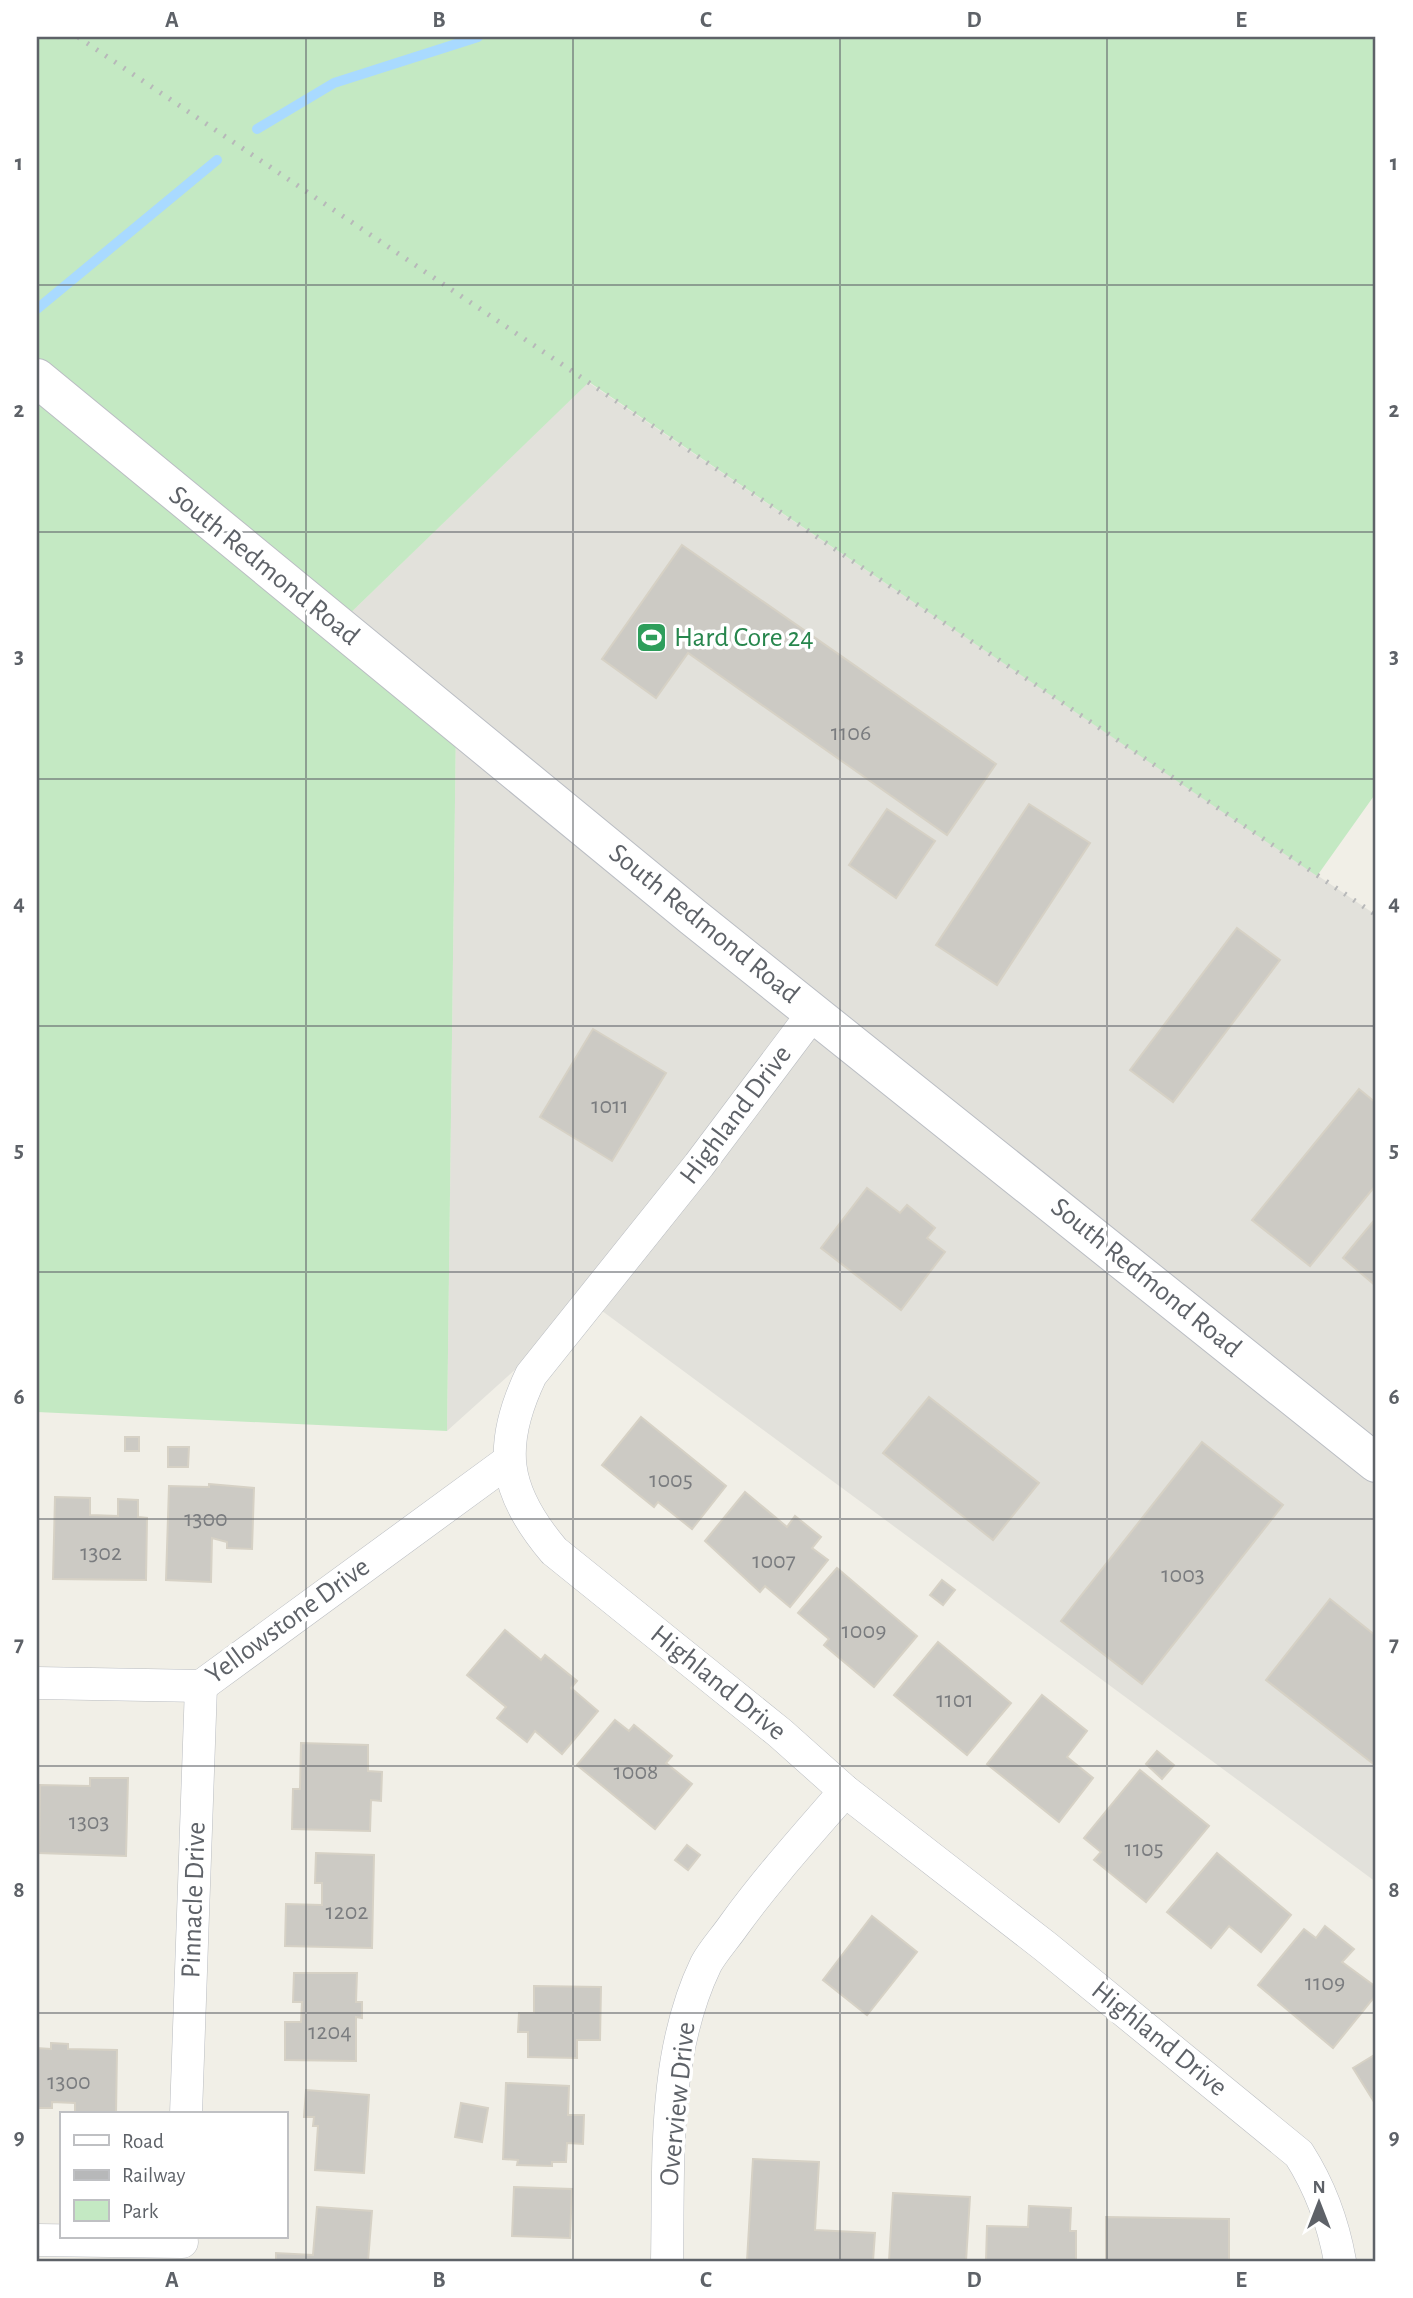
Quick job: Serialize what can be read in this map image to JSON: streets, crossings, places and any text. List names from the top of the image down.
{
  "streets": {
    "street": [
      "South Redmond Road",
      "Highland Drive",
      "Yellowstone Drive",
      "Pinnacle Drive",
      "Overview Drive"
    ]
  },
  "crossings": [
    ["South Redmond Road", "Highland Drive"],
    ["Highland Drive", "Yellowstone Drive"],
    ["Highland Drive", "Overview Drive"],
    ["Yellowstone Drive", "Pinnacle Drive"]
  ],
  "places": {
    "sports": ["Hard Core 24"]
  },
  "house_numbers": [
    "1106",
    "1011",
    "1005",
    "1300",
    "1302",
    "1007",
    "1003",
    "1009",
    "1101",
    "1008",
    "1303",
    "1105",
    "1202",
    "1109",
    "1204",
    "1300"
  ],
  "legend": ["Road", "Railway", "Park"],
  "north": "top",
  "grid": {
    "columns": [
      "A",
      "B",
      "C",
      "D",
      "E"
    ],
    "rows": [
      "1",
      "2",
      "3",
      "4",
      "5",
      "6",
      "7",
      "8",
      "9"
    ]
  }
}
